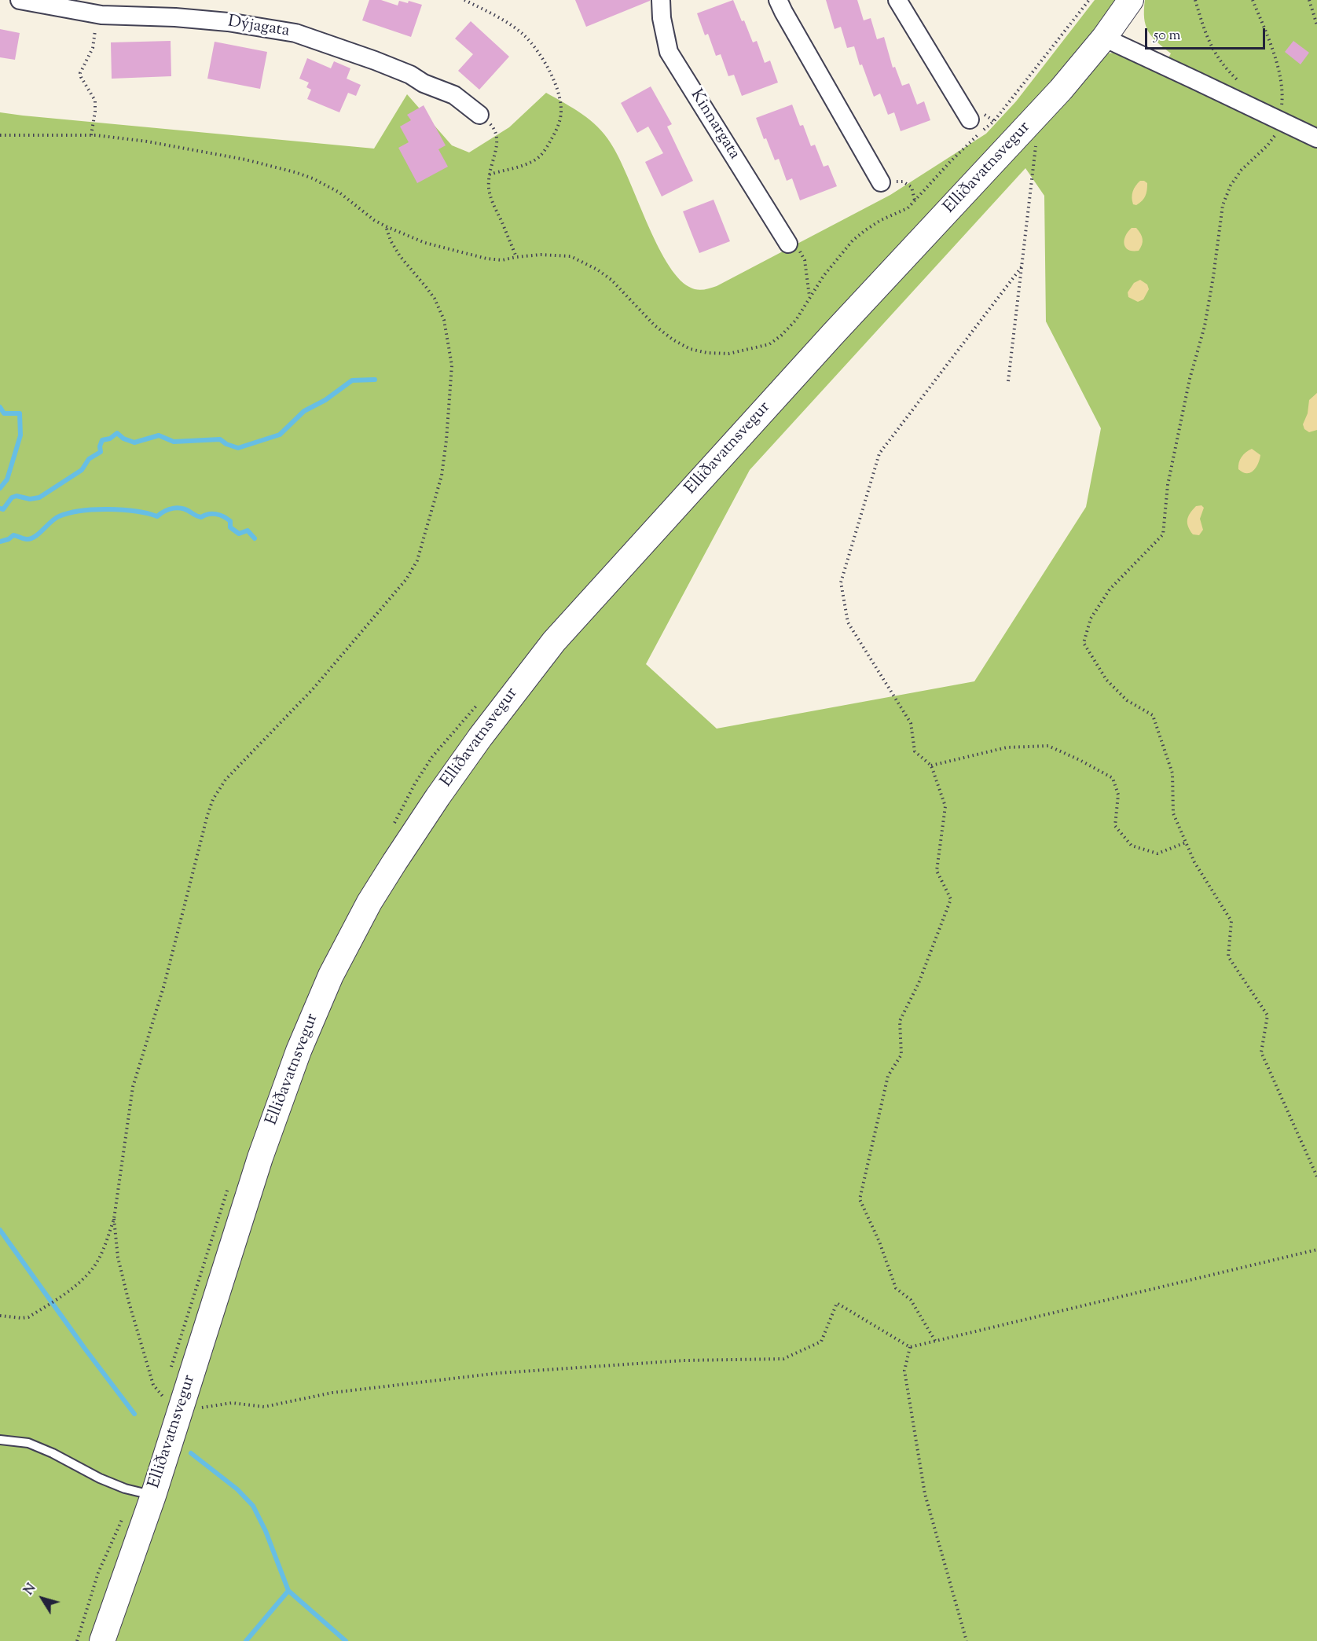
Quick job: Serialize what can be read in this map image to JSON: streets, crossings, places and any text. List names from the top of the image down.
{
  "streets": {
    "main road": ["Elliðavatnsvegur"],
    "street": ["Dýjagata", "Kinnargata"]
  },
  "scale_bar": "50 m",
  "north": "top left"
}
